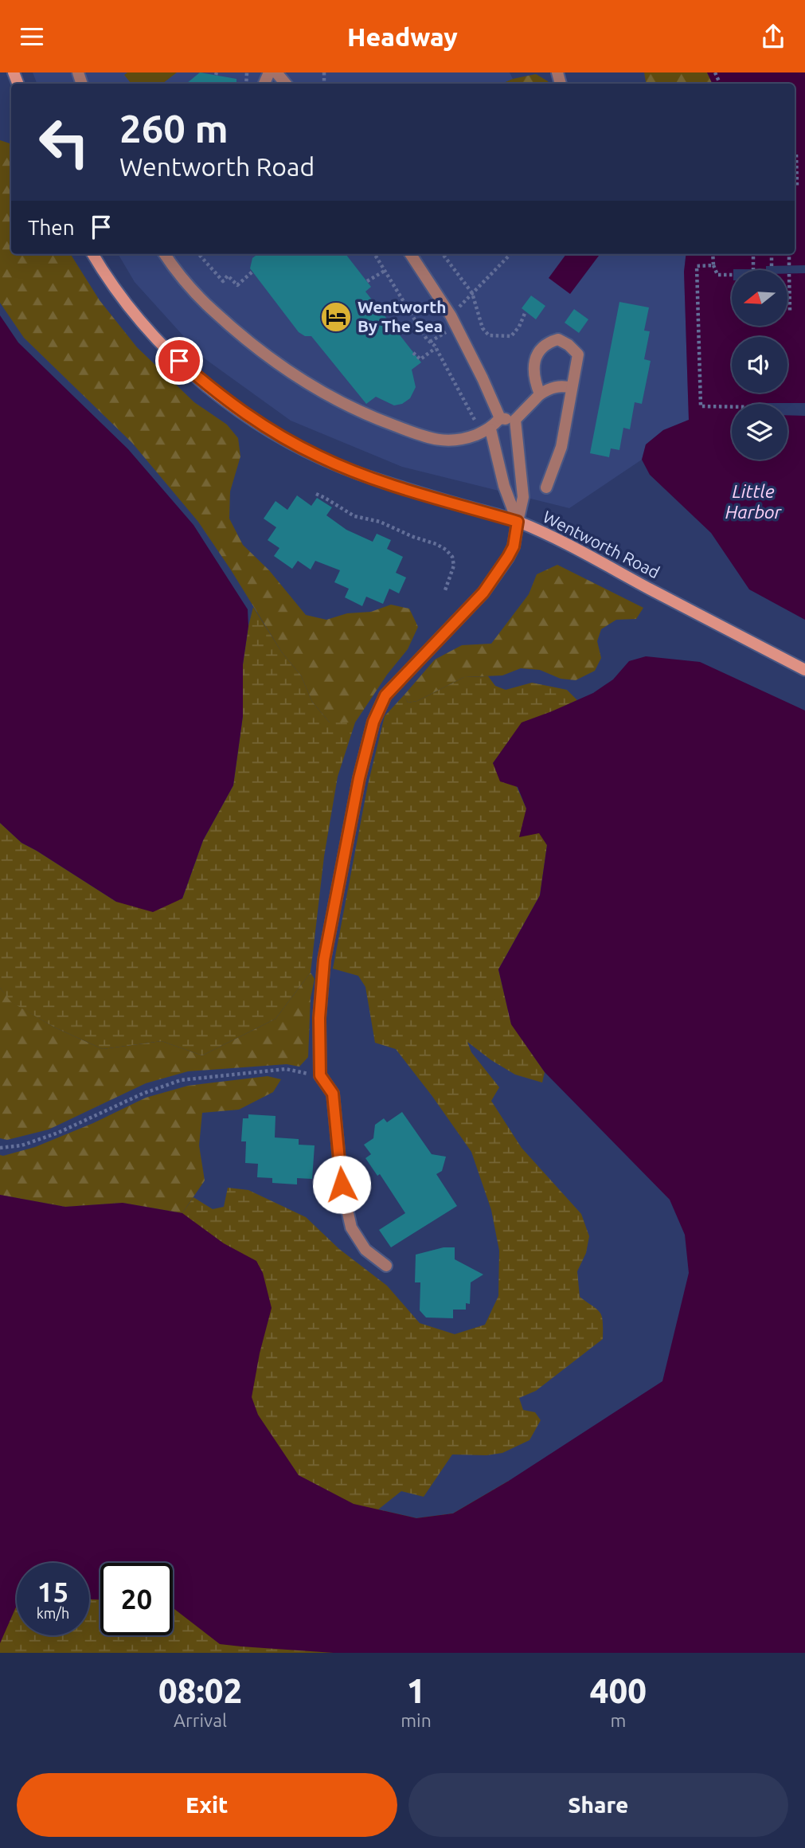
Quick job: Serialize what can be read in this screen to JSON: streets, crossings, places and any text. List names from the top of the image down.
{
  "streets": {
    "main road": ["Wentworth Road"]
  },
  "water": ["Little Harbor"],
  "places": {
    "hotel": ["Wentworth By The Sea"]
  },
  "north": "left",
  "page": {
    "header": "Headway",
    "turn": ["260 m", "Wentworth Road"],
    "then": "Then",
    "speed": "15 km/h",
    "limit": "20",
    "eta": [
      "08:02",
      "Arrival",
      "1",
      "min",
      "400",
      "m"
    ],
    "buttons": ["Exit", "Share"]
  }
}
